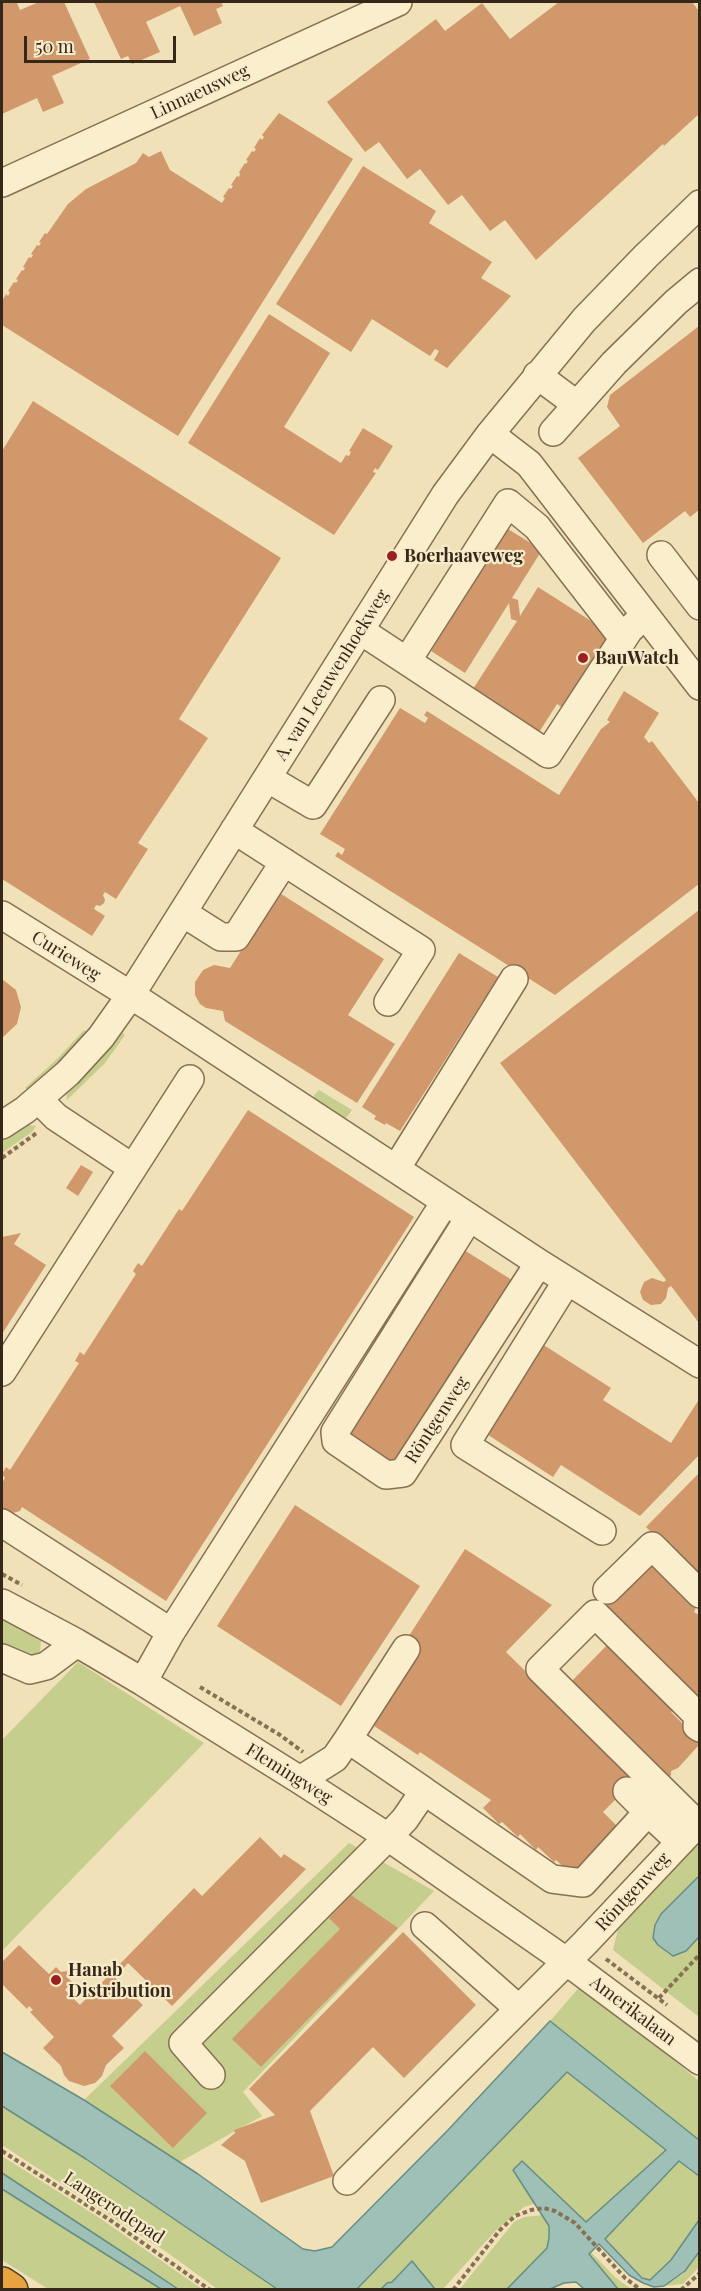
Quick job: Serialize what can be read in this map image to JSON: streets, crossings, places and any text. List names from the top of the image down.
{
  "streets": {
    "street": [
      "Linnaeusweg",
      "A. van Leeuwenhoekweg",
      "Curieweg",
      "Röntgenweg",
      "Flemingweg",
      "Amerikalaan"
    ],
    "path": ["Langerodepad"]
  },
  "crossings": [
    ["A. van Leeuwenhoekweg", "Curieweg"],
    ["Röntgenweg", "Flemingweg"],
    ["Röntgenweg", "Amerikalaan"],
    ["Flemingweg", "Amerikalaan"]
  ],
  "places": ["Boerhaaveweg", "BauWatch", "Hanab Distribution"],
  "scale_bar": "50 m"
}
